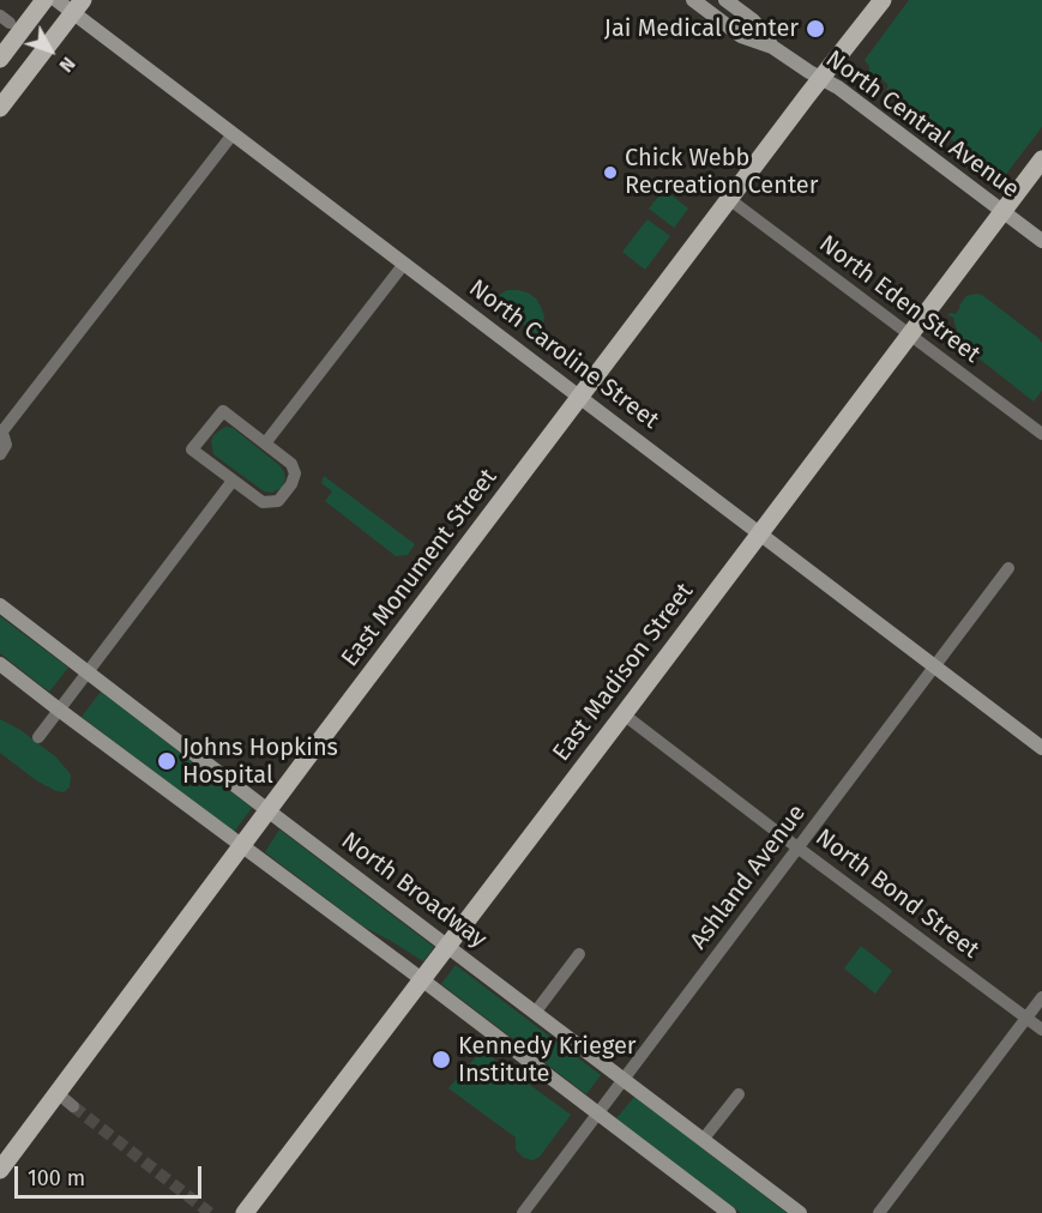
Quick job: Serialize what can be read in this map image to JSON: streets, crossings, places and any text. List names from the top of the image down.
{
  "streets": {
    "main road": [
      "North Central Avenue",
      "North Caroline Street",
      "East Monument Street",
      "East Madison Street",
      "North Broadway"
    ],
    "street": ["North Eden Street", "Ashland Avenue", "North Bond Street"]
  },
  "crossings": [
    ["North Central Avenue", "East Monument Street"],
    ["North Central Avenue", "East Madison Street"],
    ["North Eden Street", "East Monument Street"],
    ["North Eden Street", "East Madison Street"],
    ["North Caroline Street", "East Monument Street"],
    ["North Caroline Street", "East Madison Street"],
    ["North Caroline Street", "Ashland Avenue"],
    ["East Monument Street", "North Broadway"],
    ["East Madison Street", "North Broadway"],
    ["East Madison Street", "North Bond Street"],
    ["Ashland Avenue", "North Broadway"],
    ["Ashland Avenue", "North Bond Street"]
  ],
  "places": [
    "Jai Medical Center",
    "Chick Webb Recreation Center",
    "Johns Hopkins Hospital",
    "Kennedy Krieger Institute"
  ],
  "scale_bar": "100 m",
  "north": "bottom right"
}
